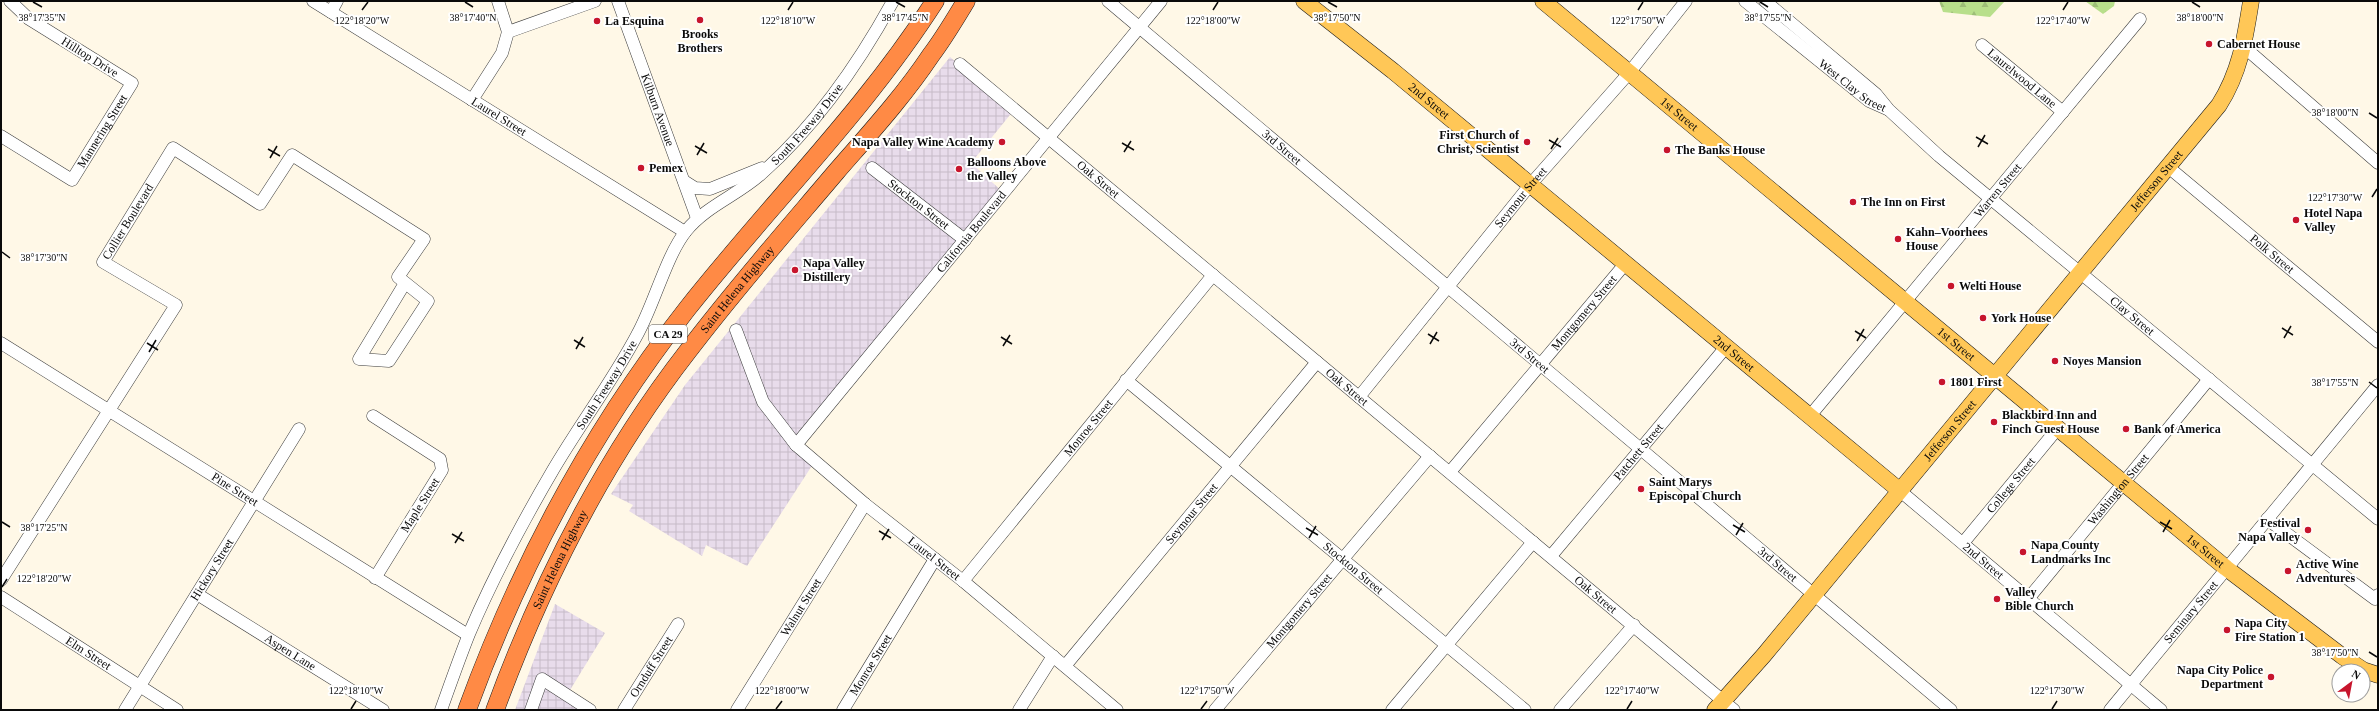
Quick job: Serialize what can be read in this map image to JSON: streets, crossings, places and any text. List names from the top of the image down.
{
  "streets": {
    "highway": ["Saint Helena Highway", "CA 29"],
    "main road": ["2nd Street", "1st Street", "Jefferson Street"],
    "street": [
      "Hilltop Drive",
      "Laurelwood Lane",
      "West Clay Street",
      "Kilburn Avenue",
      "Laurel Street",
      "South Freeway Drive",
      "Mannering Street",
      "3rd Street",
      "Oak Street",
      "Warren Street",
      "Seymour Street",
      "Stockton Street",
      "Collier Boulevard",
      "California Boulevard",
      "Polk Street",
      "Montgomery Street",
      "Clay Street",
      "Monroe Street",
      "Patchett Street",
      "College Street",
      "Washington Street",
      "Pine Street",
      "Maple Street",
      "Hickory Street",
      "Walnut Street",
      "Seminary Street",
      "Aspen Lane",
      "Elm Street",
      "Ornduff Street"
    ]
  },
  "crossings": [
    ["Hilltop Drive", "Mannering Street"],
    ["Laurelwood Lane", "Warren Street"],
    ["West Clay Street", "Clay Street"],
    ["2nd Street", "Jefferson Street"],
    ["2nd Street", "Warren Street"],
    ["2nd Street", "Seymour Street"],
    ["2nd Street", "Montgomery Street"],
    ["2nd Street", "Patchett Street"],
    ["2nd Street", "College Street"],
    ["2nd Street", "Washington Street"],
    ["2nd Street", "Seminary Street"],
    ["Kilburn Avenue", "South Freeway Drive"],
    ["1st Street", "Jefferson Street"],
    ["1st Street", "Warren Street"],
    ["1st Street", "Seymour Street"],
    ["1st Street", "College Street"],
    ["1st Street", "Washington Street"],
    ["1st Street", "Seminary Street"],
    ["Laurel Street", "South Freeway Drive"],
    ["Laurel Street", "Seymour Street"],
    ["Laurel Street", "California Boulevard"],
    ["Laurel Street", "Monroe Street"],
    ["Laurel Street", "Walnut Street"],
    ["South Freeway Drive", "Pine Street"],
    ["3rd Street", "Jefferson Street"],
    ["3rd Street", "Seymour Street"],
    ["3rd Street", "California Boulevard"],
    ["3rd Street", "Montgomery Street"],
    ["3rd Street", "Patchett Street"],
    ["Oak Street", "Jefferson Street"],
    ["Oak Street", "Seymour Street"],
    ["Oak Street", "California Boulevard"],
    ["Oak Street", "Montgomery Street"],
    ["Oak Street", "Monroe Street"],
    ["Oak Street", "Patchett Street"],
    ["Jefferson Street", "Polk Street"],
    ["Jefferson Street", "Clay Street"],
    ["Warren Street", "Clay Street"],
    ["Seymour Street", "Stockton Street"],
    ["Stockton Street", "California Boulevard"],
    ["Stockton Street", "Montgomery Street"],
    ["Stockton Street", "Monroe Street"],
    ["Collier Boulevard", "Pine Street"],
    ["Clay Street", "Washington Street"],
    ["Clay Street", "Seminary Street"],
    ["Pine Street", "Maple Street"],
    ["Pine Street", "Hickory Street"],
    ["Hickory Street", "Aspen Lane"],
    ["Hickory Street", "Elm Street"]
  ],
  "places": [
    "Brooks Brothers",
    "La Esquina",
    "Cabernet House",
    "Napa Valley Wine Academy",
    "First Church of Christ, Scientist",
    "The Banks House",
    "Pemex",
    "Balloons Above the Valley",
    "The Inn on First",
    "Hotel Napa Valley",
    "Kahn–Voorhees House",
    "Napa Valley Distillery",
    "Welti House",
    "York House",
    "Noyes Mansion",
    "1801 First",
    "Blackbird Inn and Finch Guest House",
    "Bank of America",
    "Saint Marys Episcopal Church",
    "Festival Napa Valley",
    "Napa County Landmarks Inc",
    "Active Wine Adventures",
    "Valley Bible Church",
    "Napa City Fire Station 1",
    "Napa City Police Department"
  ],
  "north": "top right",
  "coordinates": [
    "38°17'35\"N",
    "38°17'40\"N",
    "38°17'45\"N",
    "38°17'50\"N",
    "38°17'55\"N",
    "38°18'00\"N",
    "122°18'20\"W",
    "122°18'10\"W",
    "122°18'00\"W",
    "122°17'50\"W",
    "122°17'40\"W",
    "122°17'30\"W",
    "38°17'30\"N",
    "38°17'25\"N"
  ]
}
